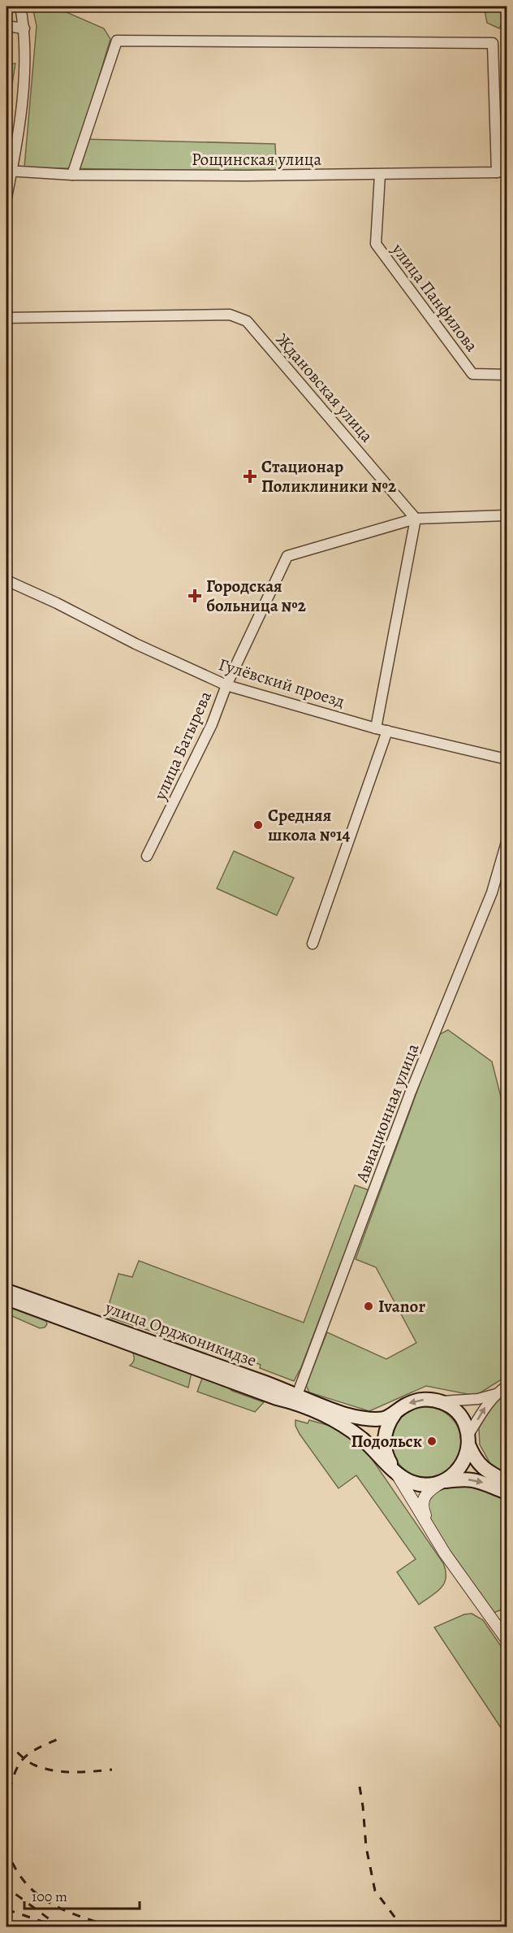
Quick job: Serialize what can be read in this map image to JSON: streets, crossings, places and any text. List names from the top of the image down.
{
  "streets": {
    "main road": ["улица Орджоникидзе"],
    "street": [
      "Рощинская улица",
      "улица Панфилова",
      "Ждановская улица",
      "Гулёвский проезд",
      "улица Батырева",
      "Авиационная улица"
    ]
  },
  "crossings": [
    ["Рощинская улица", "улица Панфилова"],
    ["Ждановская улица", "улица Батырева"],
    ["Гулёвский проезд", "улица Батырева"],
    ["Авиационная улица", "улица Орджоникидзе"]
  ],
  "places": {
    "health": ["Стационар Поликлиники №2", "Городская больница №2"],
    "other": ["Средняя школа №14", "Ivanor", "Подольск"]
  },
  "scale_bar": "100 m"
}
